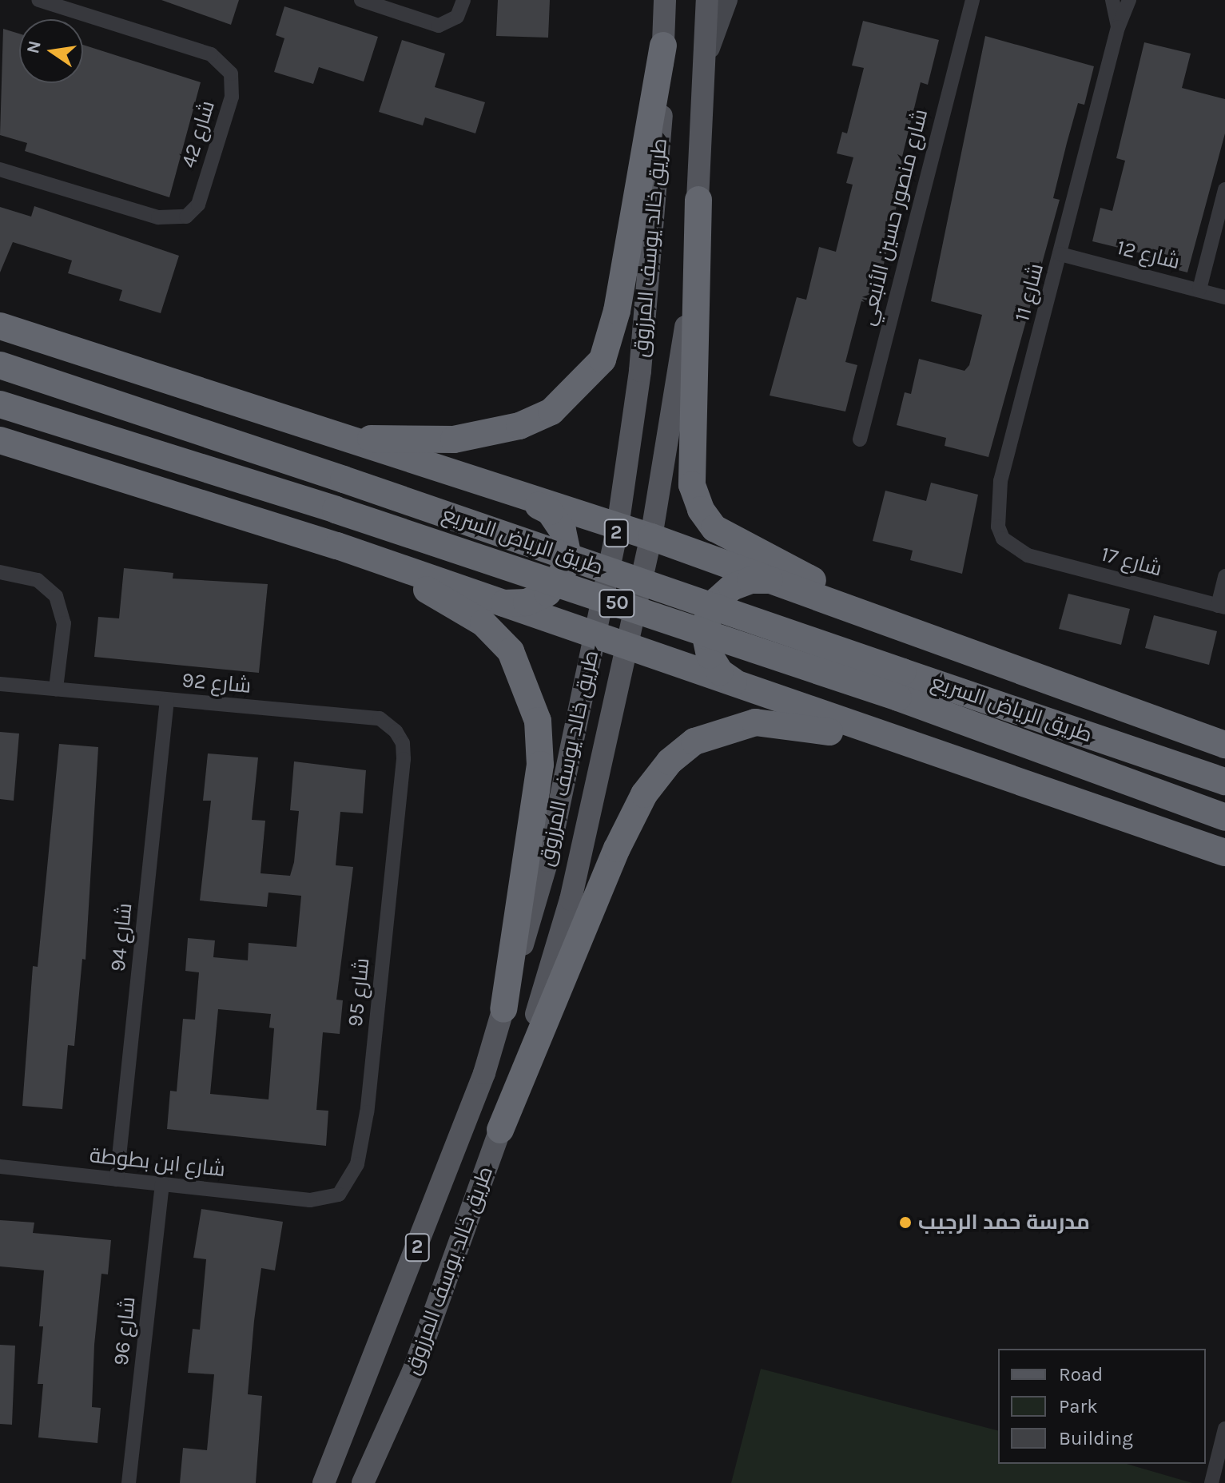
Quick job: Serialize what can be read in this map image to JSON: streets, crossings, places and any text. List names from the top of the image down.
{
  "streets": {
    "highway": ["طريق الرياض السريع", "50"],
    "main road": ["طريق خالد يوسف المرزوق", "2"],
    "street": [
      "شارع 42",
      "شارع منصور حسين الأنبعي",
      "شارع 12",
      "شارع 11",
      "شارع 17",
      "شارع 92",
      "شارع 94",
      "شارع 95",
      "شارع ابن بطوطة",
      "شارع 96"
    ]
  },
  "crossings": [
    ["شارع 12", "شارع 11"],
    ["شارع 11", "شارع 17"],
    ["شارع 92", "شارع 94"],
    ["شارع 92", "شارع 95"],
    ["شارع 94", "شارع ابن بطوطة"],
    ["شارع 95", "شارع ابن بطوطة"],
    ["شارع ابن بطوطة", "شارع 96"]
  ],
  "places": ["مدرسة حمد الرجيب"],
  "legend": ["Road", "Park", "Building"],
  "north": "left"
}
